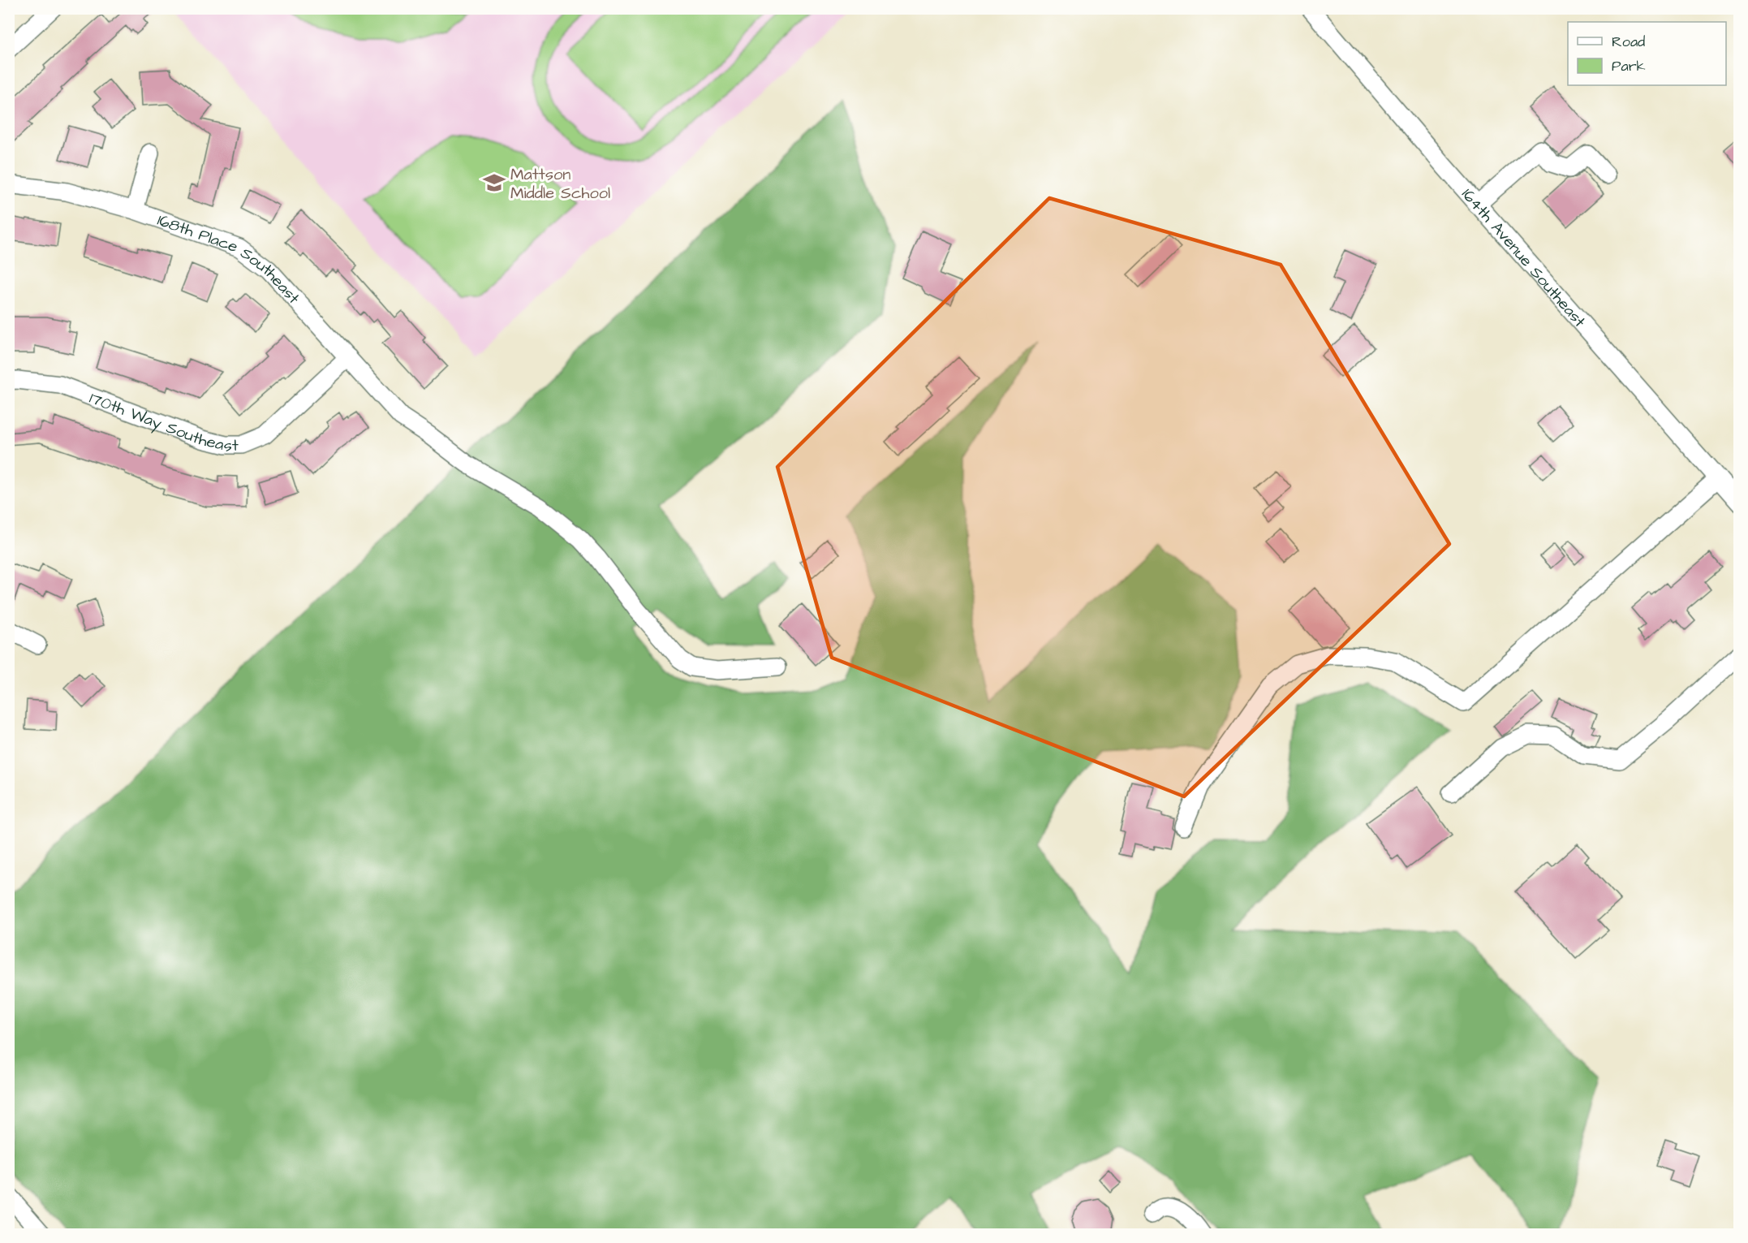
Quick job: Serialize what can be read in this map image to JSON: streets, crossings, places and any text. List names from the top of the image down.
{
  "streets": {
    "street": ["164th Avenue Southeast", "168th Place Southeast", "170th Way Southeast"]
  },
  "crossings": [
    ["168th Place Southeast", "170th Way Southeast"]
  ],
  "places": {
    "school or university": ["Mattson Middle School"]
  },
  "legend": ["Road", "Park"]
}
